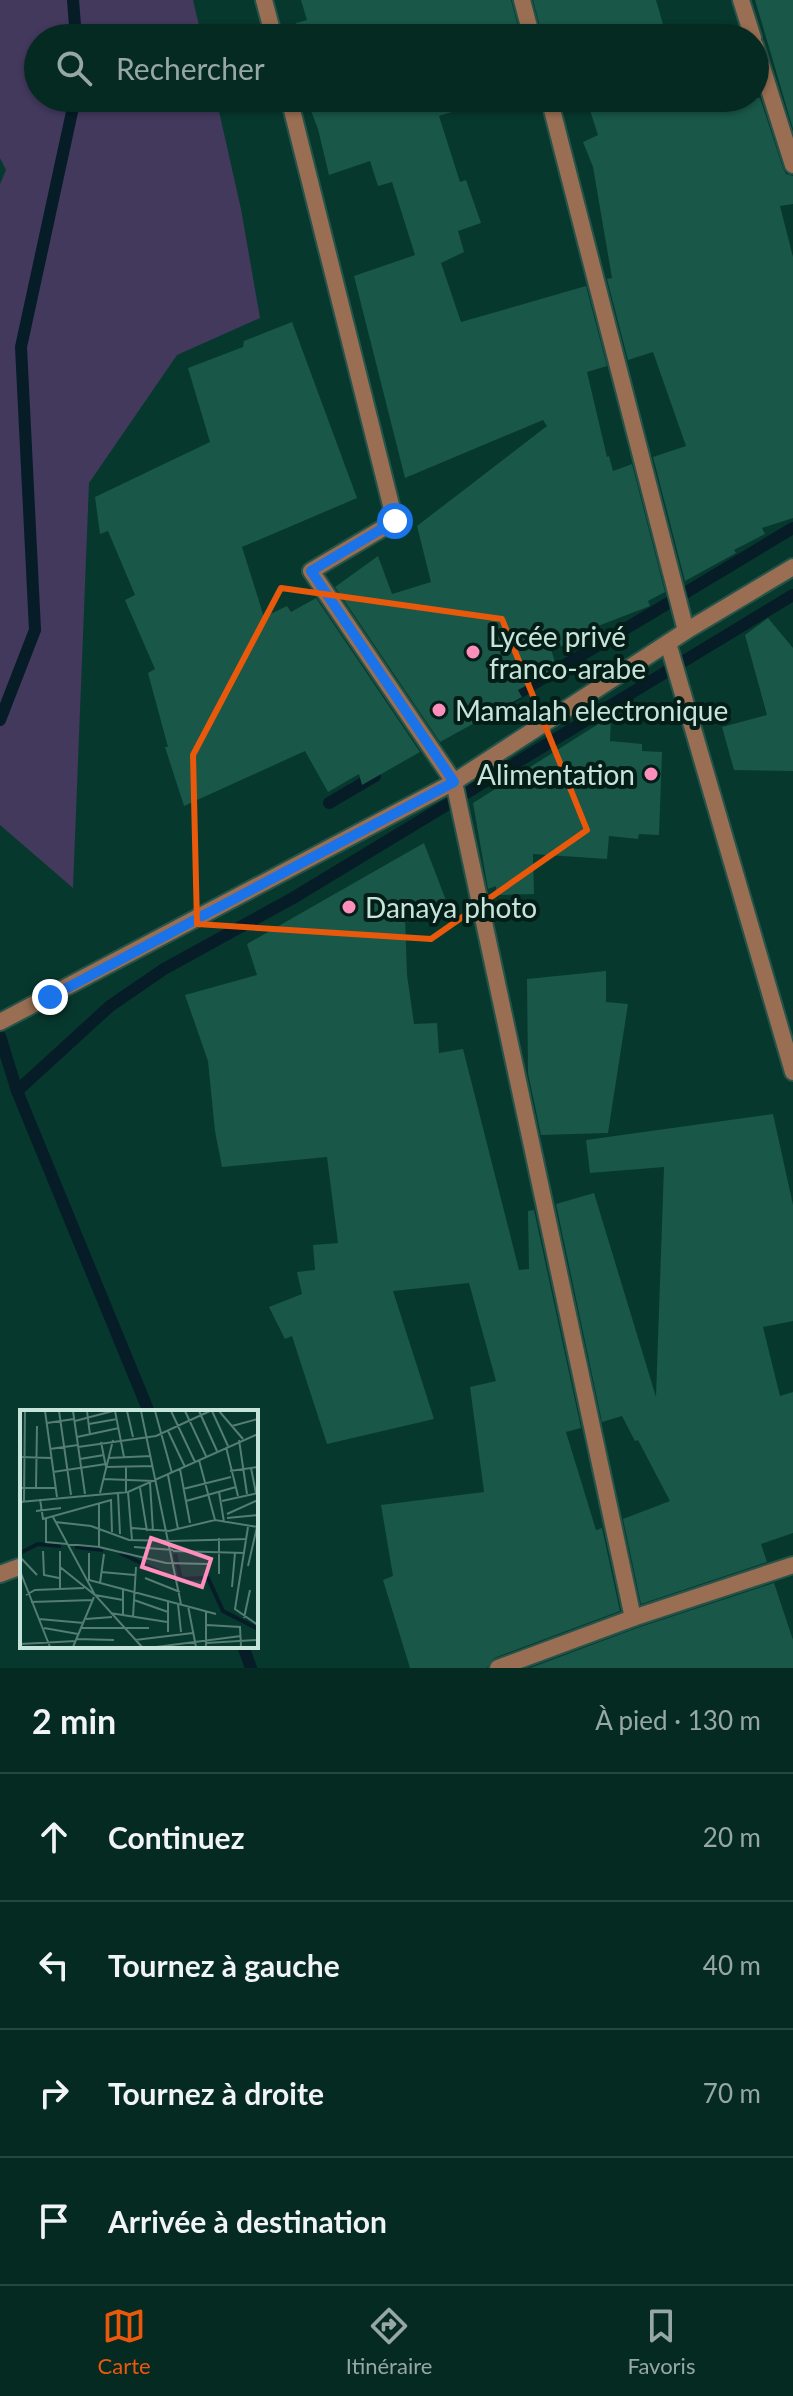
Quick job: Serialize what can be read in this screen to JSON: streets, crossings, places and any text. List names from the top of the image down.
{
  "places": [
    "Lycée privé franco-arabe",
    "Mamalah electronique",
    "Alimentation",
    "Danaya photo"
  ],
  "page": {
    "search": "Rechercher",
    "heading": ["2 min", "À pied · 130 m"],
    "list": [
      ["Continuez", "20 m"],
      ["Tournez à gauche", "40 m"],
      ["Tournez à droite", "70 m"],
      "Arrivée à destination"
    ],
    "nav": ["Carte", "Itinéraire", "Favoris"]
  }
}
